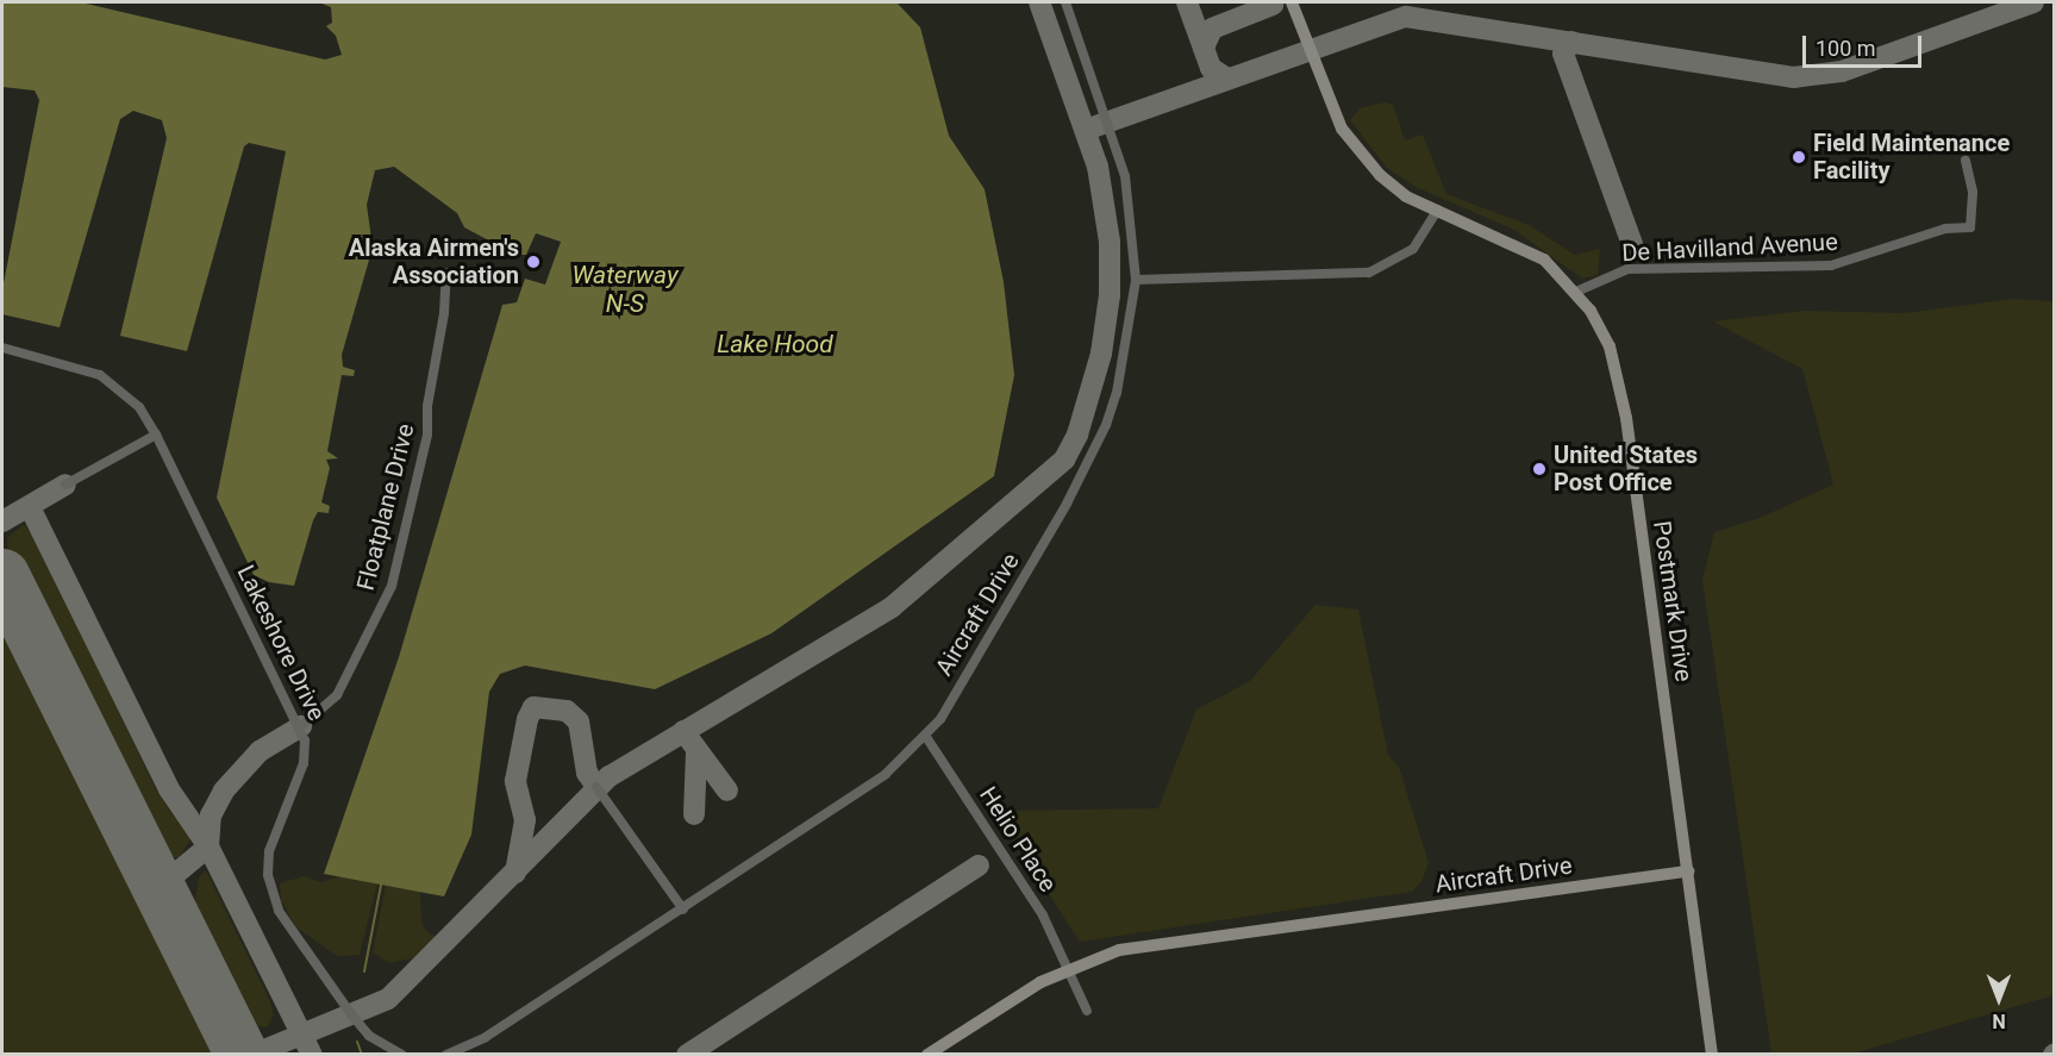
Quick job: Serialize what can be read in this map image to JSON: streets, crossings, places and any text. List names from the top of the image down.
{
  "streets": {
    "street": [
      "De Havilland Avenue",
      "Floatplane Drive",
      "Postmark Drive",
      "Aircraft Drive",
      "Lakeshore Drive",
      "Helio Place"
    ]
  },
  "crossings": [
    ["De Havilland Avenue", "Postmark Drive"],
    ["Floatplane Drive", "Lakeshore Drive"],
    ["Postmark Drive", "Aircraft Drive"],
    ["Aircraft Drive", "Helio Place"]
  ],
  "water": ["Waterway N-S", "Lake Hood"],
  "places": ["Field Maintenance Facility", "Alaska Airmen's Association", "United States Post Office"],
  "scale_bar": "100 m",
  "north": "bottom"
}
